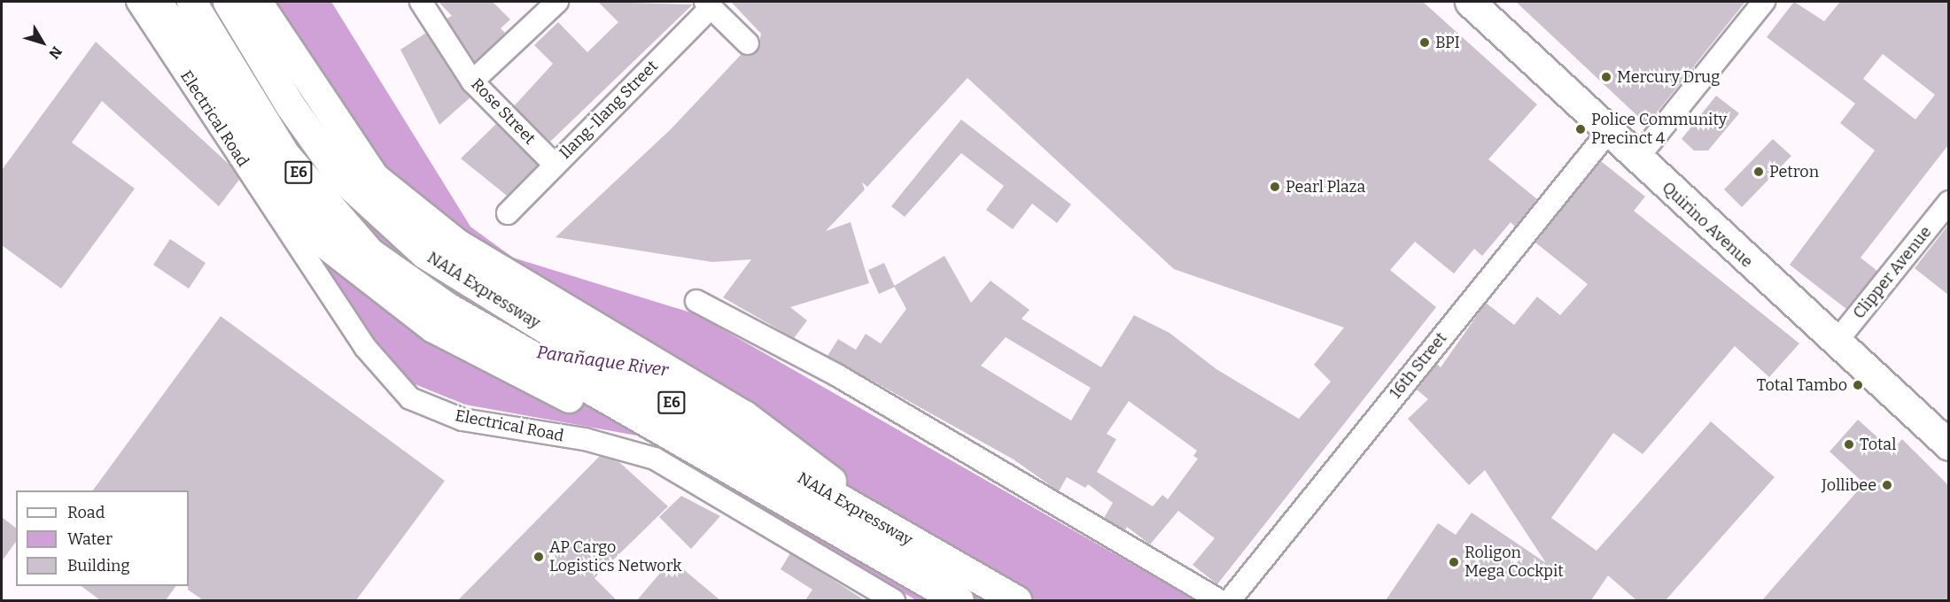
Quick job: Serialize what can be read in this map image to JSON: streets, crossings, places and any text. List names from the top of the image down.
{
  "streets": {
    "main road": ["E6", "Quirino Avenue", "NAIA Expressway"],
    "street": [
      "Ilang-Ilang Street",
      "Rose Street",
      "Electrical Road",
      "Clipper Avenue",
      "16th Street"
    ]
  },
  "crossings": [
    ["Ilang-Ilang Street", "Rose Street"],
    ["Quirino Avenue", "Clipper Avenue"],
    ["Quirino Avenue", "16th Street"]
  ],
  "water": ["Parañaque River"],
  "places": [
    "BPI",
    "Mercury Drug",
    "Police Community Precinct 4",
    "Petron",
    "Pearl Plaza",
    "Total Tambo",
    "Total",
    "Jollibee",
    "AP Cargo Logistics Network",
    "Roligon Mega Cockpit"
  ],
  "legend": ["Road", "Water", "Building"],
  "north": "bottom right"
}
